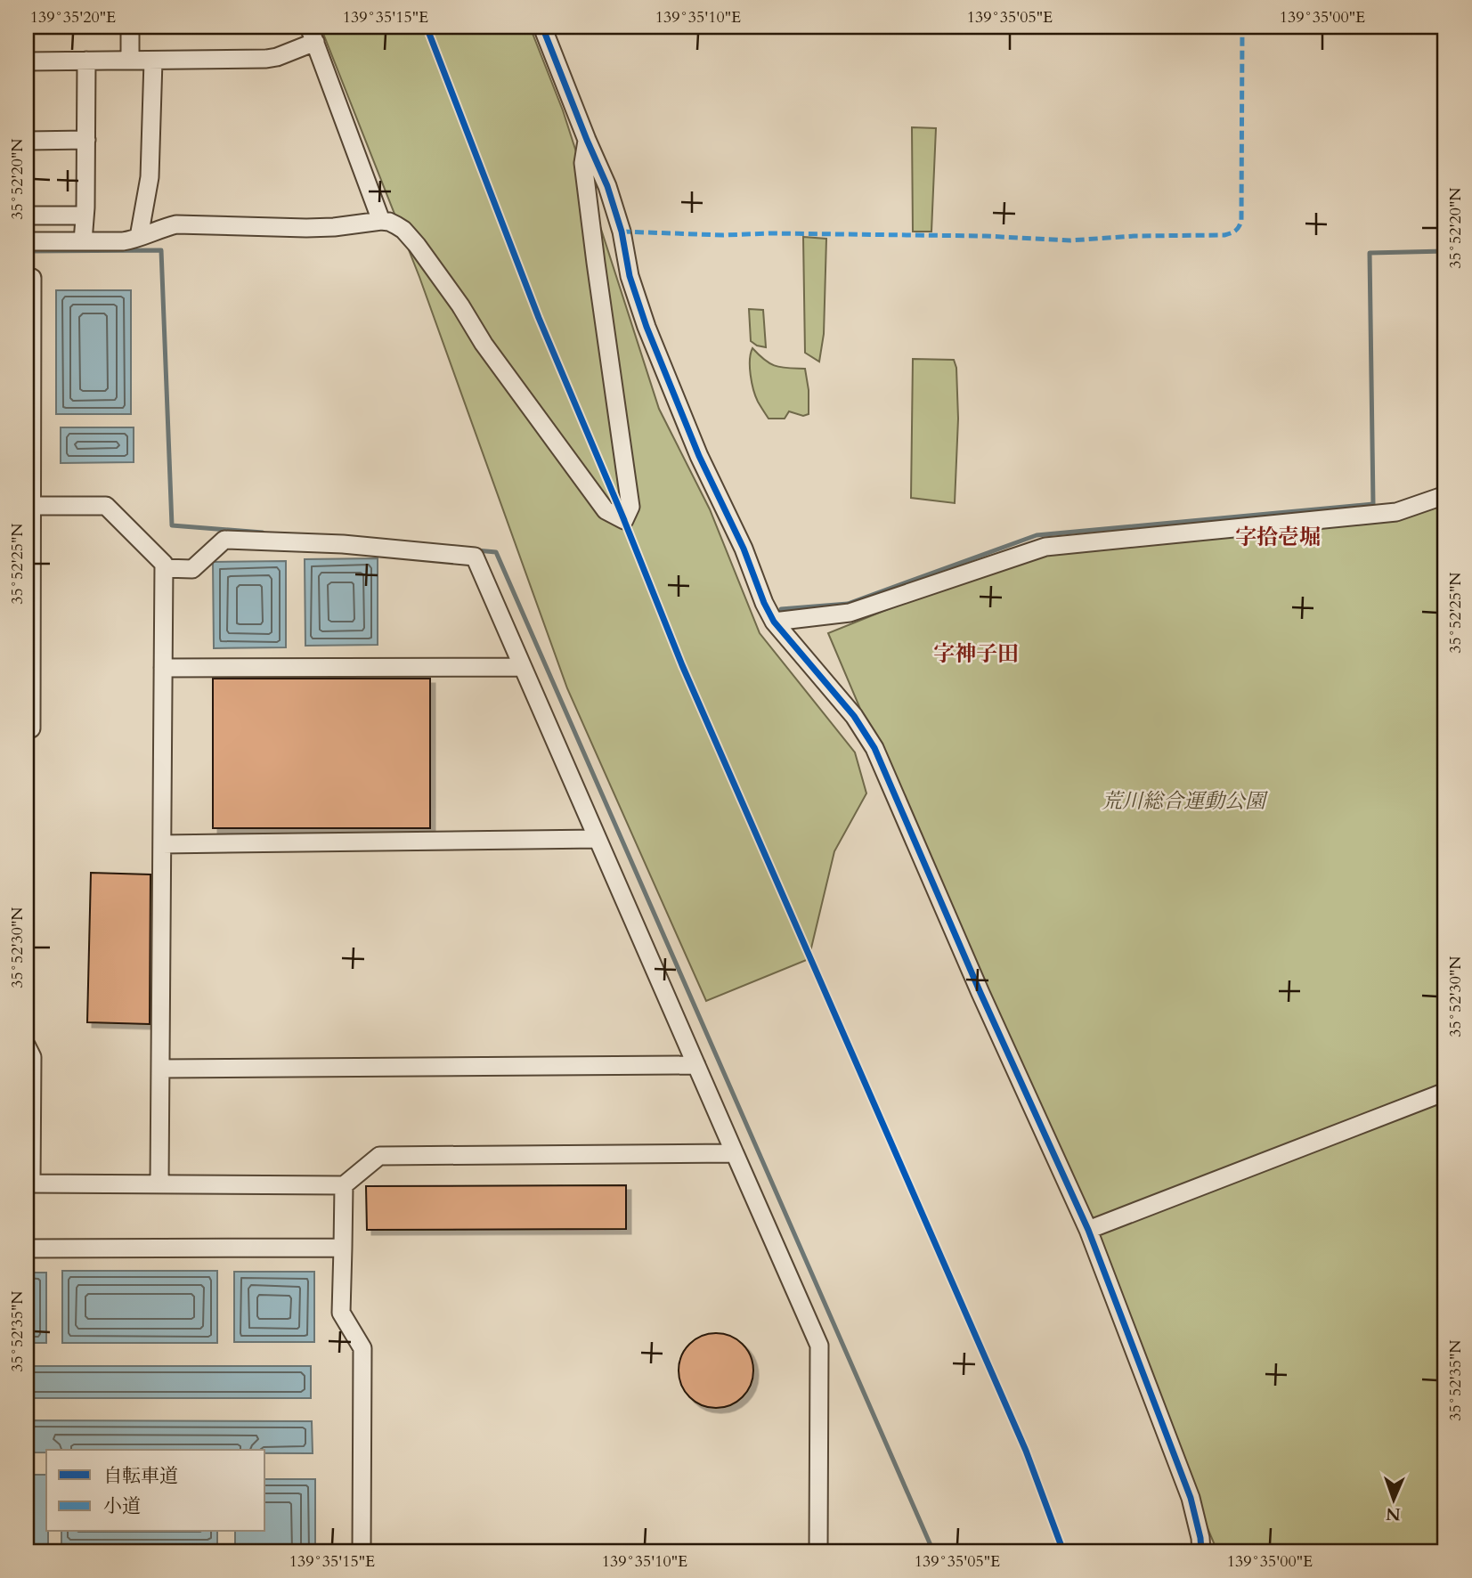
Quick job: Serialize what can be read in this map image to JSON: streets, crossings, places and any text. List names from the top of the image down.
{
  "districts": ["字拾壱堀", "字神子田"],
  "parks": ["荒川総合運動公園"],
  "legend": ["自転車道", "小道"],
  "north": "bottom",
  "coordinates": [
    "139°35'20\"E",
    "139°35'15\"E",
    "139°35'10\"E",
    "139°35'05\"E",
    "139°35'00\"E",
    "35°52'20\"N",
    "35°52'25\"N",
    "35°52'30\"N",
    "35°52'35\"N"
  ]
}
